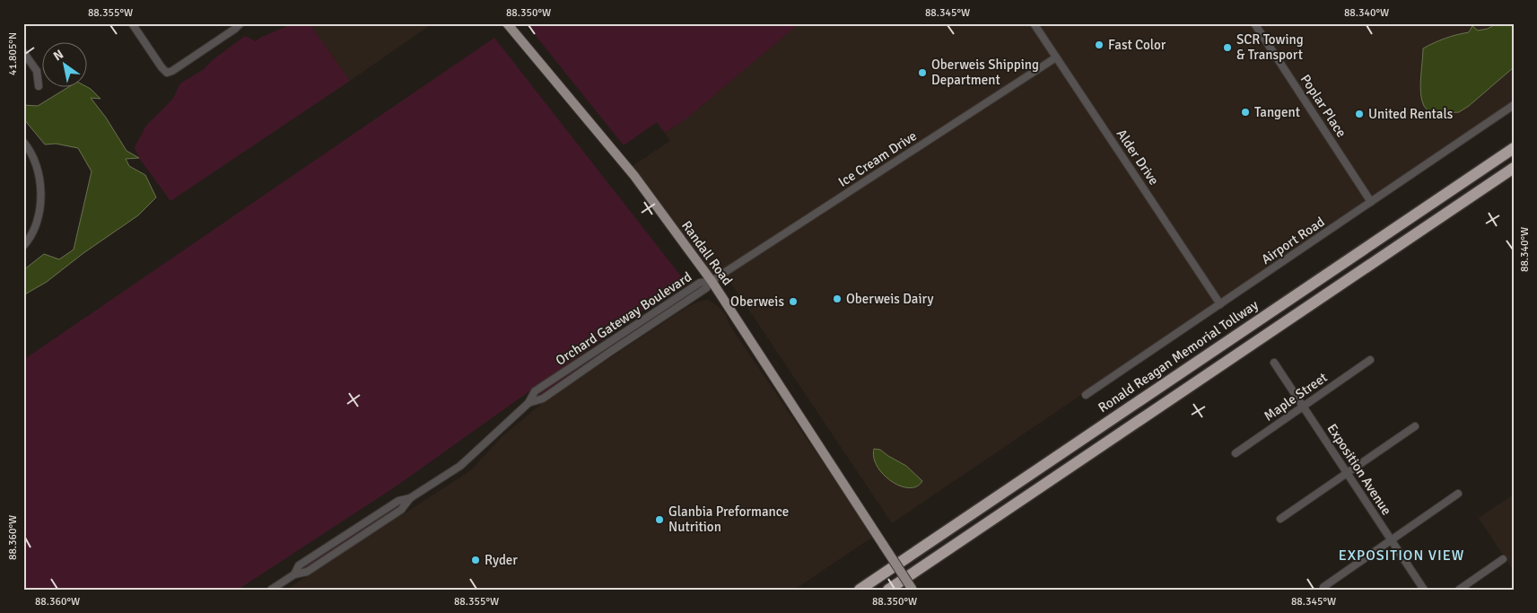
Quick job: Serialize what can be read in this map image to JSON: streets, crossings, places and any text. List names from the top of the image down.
{
  "streets": {
    "highway": ["Ronald Reagan Memorial Tollway"],
    "main road": ["Randall Road"],
    "street": [
      "Poplar Place",
      "Alder Drive",
      "Ice Cream Drive",
      "Airport Road",
      "Orchard Gateway Boulevard",
      "Maple Street",
      "Exposition Avenue"
    ]
  },
  "crossings": [
    ["Poplar Place", "Airport Road"],
    ["Alder Drive", "Ice Cream Drive"],
    ["Alder Drive", "Airport Road"],
    ["Ice Cream Drive", "Randall Road"],
    ["Ice Cream Drive", "Orchard Gateway Boulevard"],
    ["Randall Road", "Orchard Gateway Boulevard"],
    ["Maple Street", "Exposition Avenue"]
  ],
  "districts": ["EXPOSITION VIEW"],
  "places": [
    "Fast Color",
    "SCR Towing & Transport",
    "Oberweis Shipping Department",
    "Tangent",
    "United Rentals",
    "Oberweis Dairy",
    "Oberweis",
    "Glanbia Preformance Nutrition",
    "Ryder"
  ],
  "north": "top left",
  "coordinates": [
    "88.355°W",
    "88.350°W",
    "88.345°W",
    "88.340°W",
    "41.805°N",
    "88.360°W"
  ]
}
